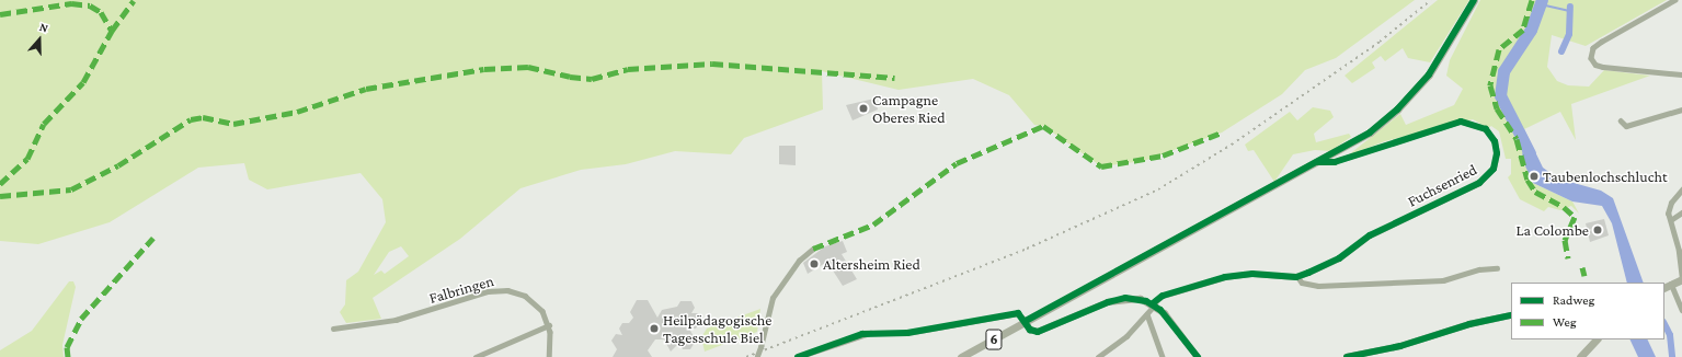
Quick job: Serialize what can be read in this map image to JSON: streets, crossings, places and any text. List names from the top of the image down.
{
  "streets": {
    "main road": ["6"],
    "street": ["Fuchsenried", "Falbringen"]
  },
  "crossings": [
    ["Fuchsenried", "6"]
  ],
  "places": [
    "Campagne Oberes Ried",
    "Taubenlochschlucht",
    "La Colombe",
    "Altersheim Ried",
    "Heilpädagogische Tagesschule Biel"
  ],
  "legend": ["Radweg", "Weg"],
  "north": "top"
}
